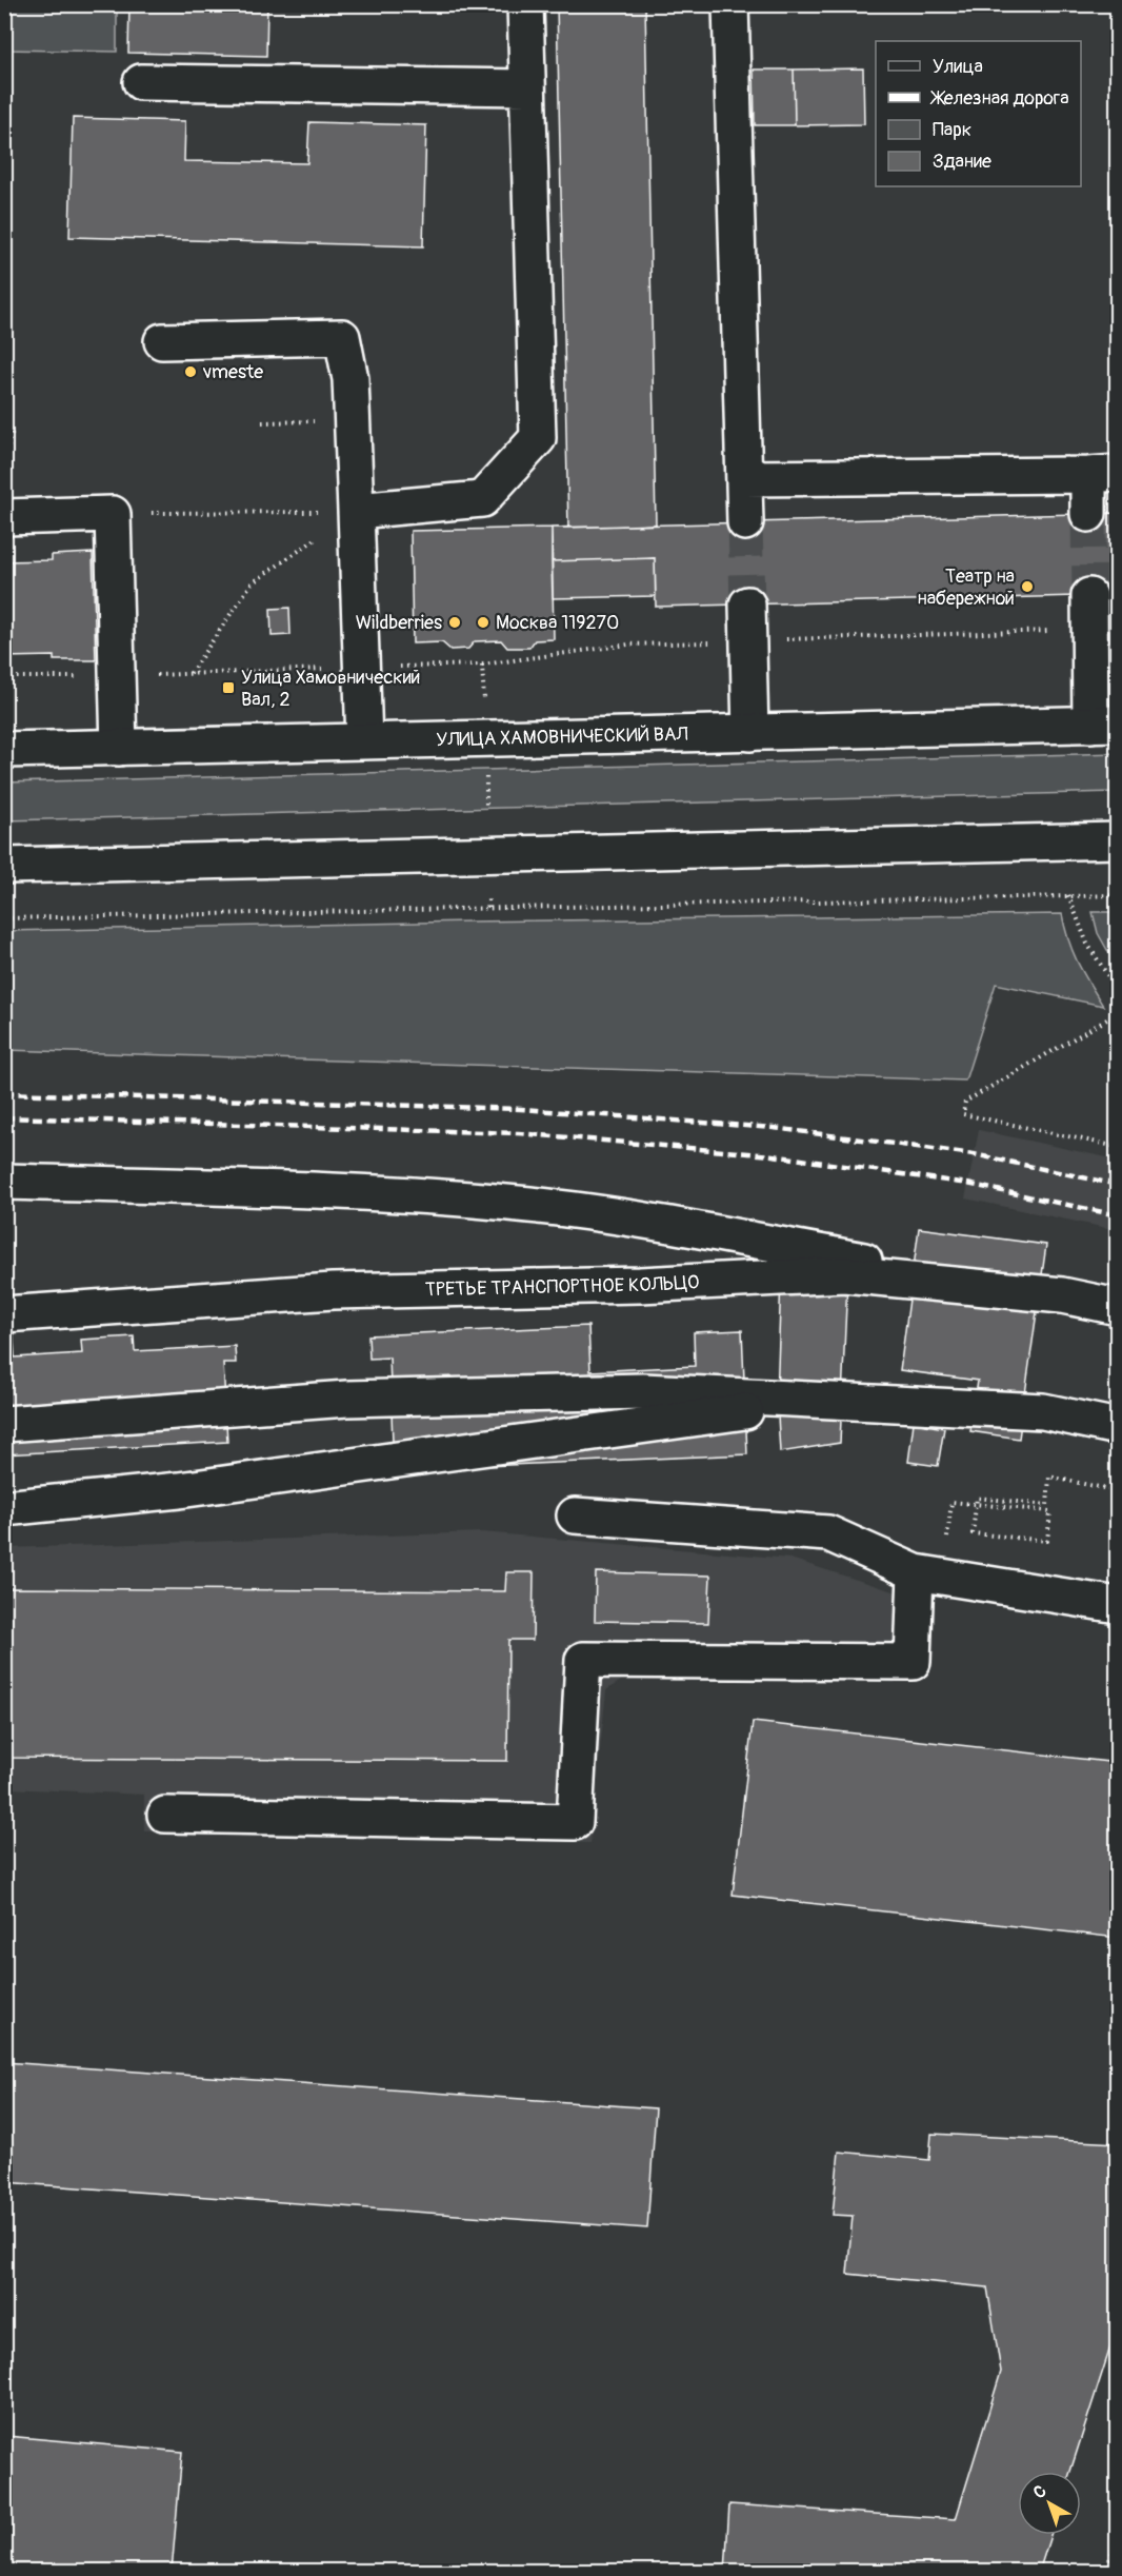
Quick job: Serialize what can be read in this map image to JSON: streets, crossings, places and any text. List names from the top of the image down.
{
  "streets": {
    "main road": ["УЛИЦА ХАМОВНИЧЕСКИЙ ВАЛ", "ТРЕТЬЕ ТРАНСПОРТНОЕ КОЛЬЦО"]
  },
  "places": {
    "other": [
      "vmeste",
      "Театр на набережной",
      "Wildberries",
      "Москва 119270"
    ],
    "transit": ["Улица Хамовнический Вал, 2"]
  },
  "legend": [
    "Улица",
    "Железная дорога",
    "Парк",
    "Здание"
  ],
  "north": "top left"
}
